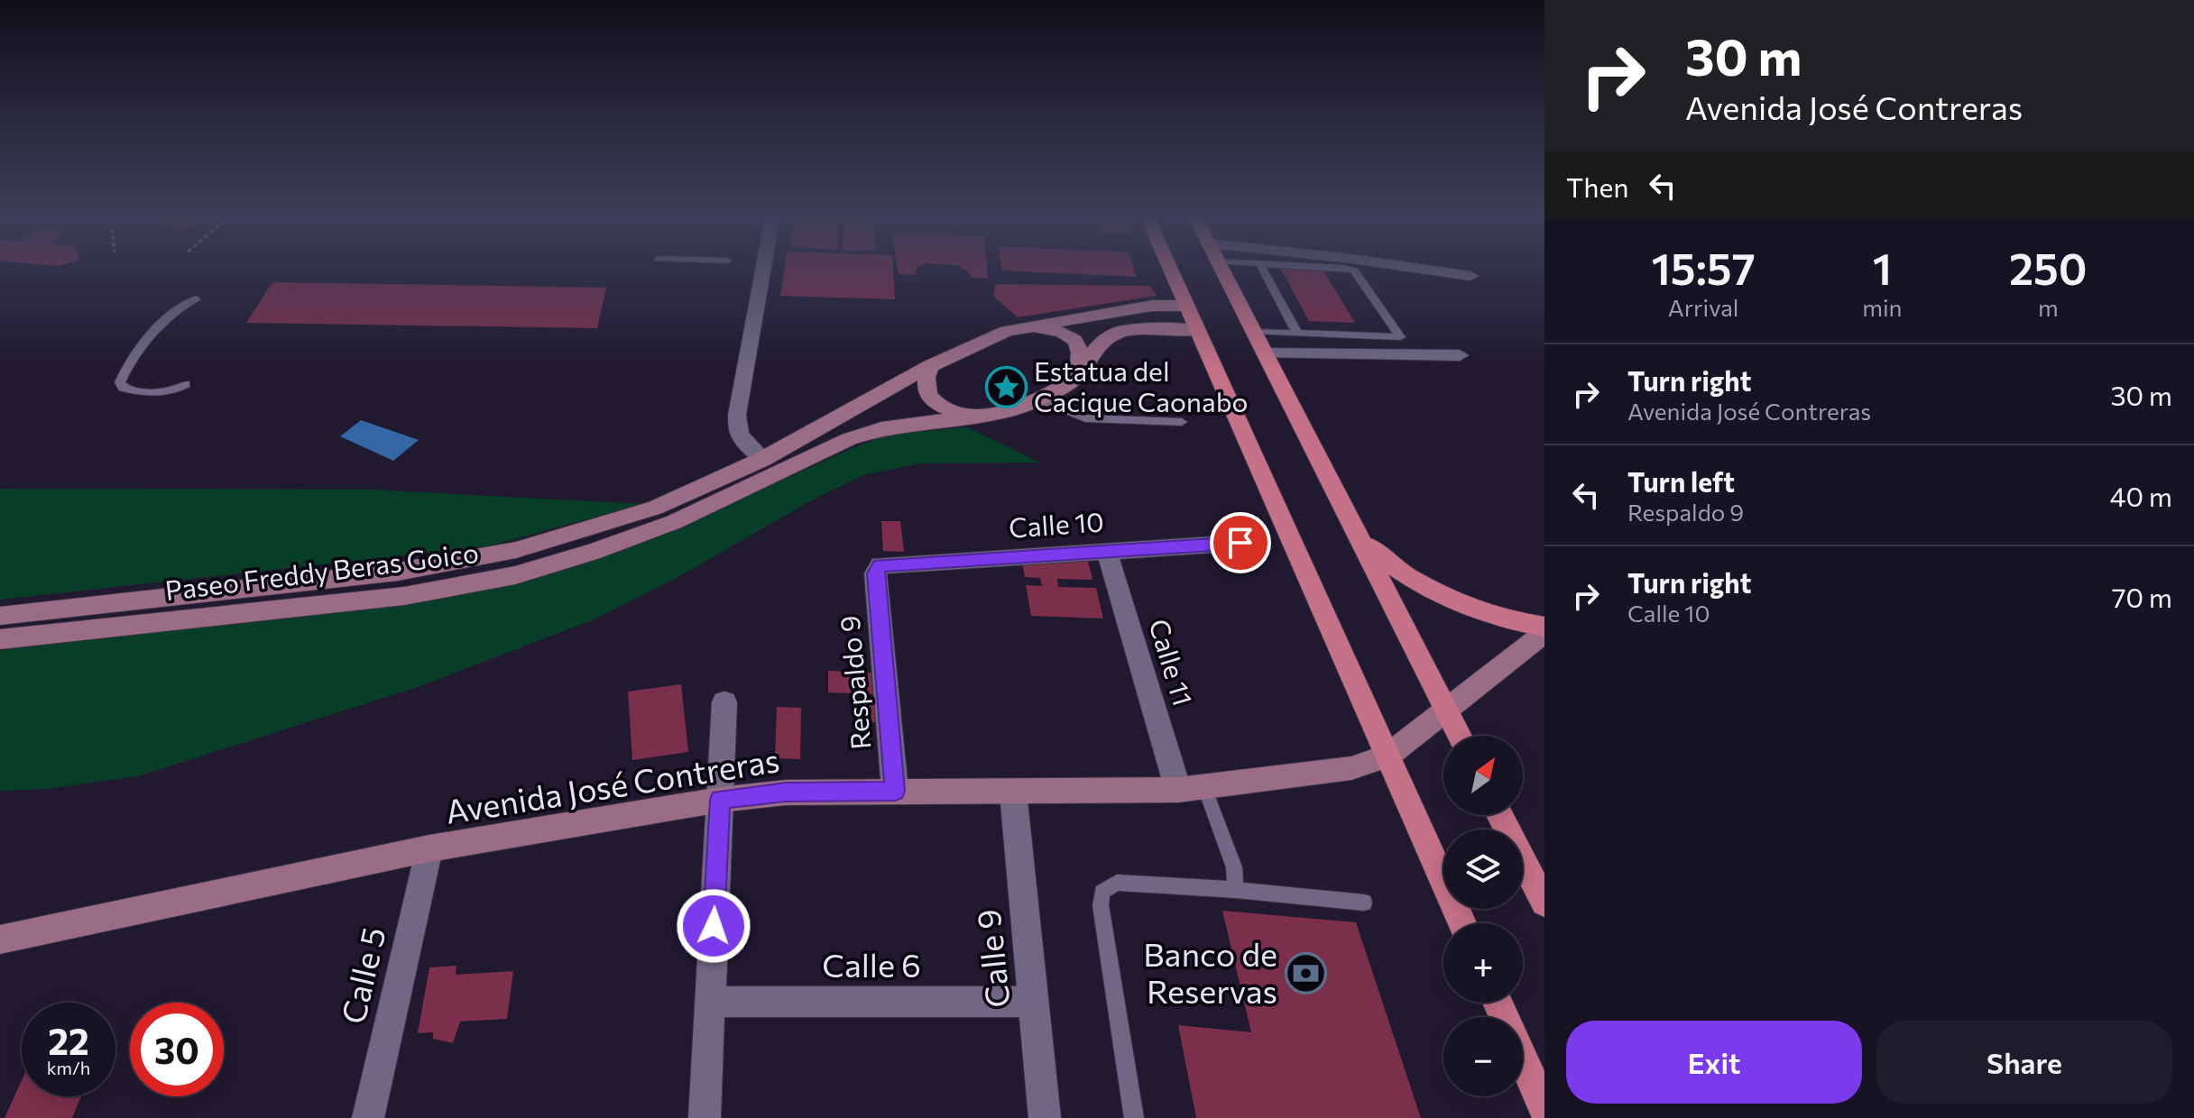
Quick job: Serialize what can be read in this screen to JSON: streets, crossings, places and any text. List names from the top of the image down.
{
  "streets": {
    "street": [
      "Calle 10",
      "Paseo Freddy Beras Goico",
      "Calle 11",
      "Respaldo 9",
      "Avenida José Contreras",
      "Calle 9",
      "Calle 6",
      "Calle 5"
    ]
  },
  "crossings": [
    ["Calle 10", "Calle 11"],
    ["Calle 10", "Respaldo 9"],
    ["Calle 11", "Avenida José Contreras"],
    ["Respaldo 9", "Avenida José Contreras"],
    ["Avenida José Contreras", "Calle 9"],
    ["Avenida José Contreras", "Calle 5"],
    ["Calle 9", "Calle 6"]
  ],
  "places": {
    "place": ["Estatua del Cacique Caonabo"],
    "bank": ["Banco de Reservas"]
  },
  "north": "top right",
  "page": {
    "turn": ["30 m", "Avenida José Contreras"],
    "then": "Then",
    "eta": [
      "15:57",
      "Arrival",
      "1",
      "min",
      "250",
      "m"
    ],
    "list": [
      {
        "name": "Turn right",
        "note": "Avenida José Contreras",
        "value": "30 m"
      },
      {
        "name": "Turn left",
        "note": "Respaldo 9",
        "value": "40 m"
      },
      {
        "name": "Turn right",
        "note": "Calle 10",
        "value": "70 m"
      }
    ],
    "map_buttons": ["+", "−"],
    "speed": "22 km/h",
    "limit": "30",
    "buttons": ["Exit", "Share"]
  }
}
